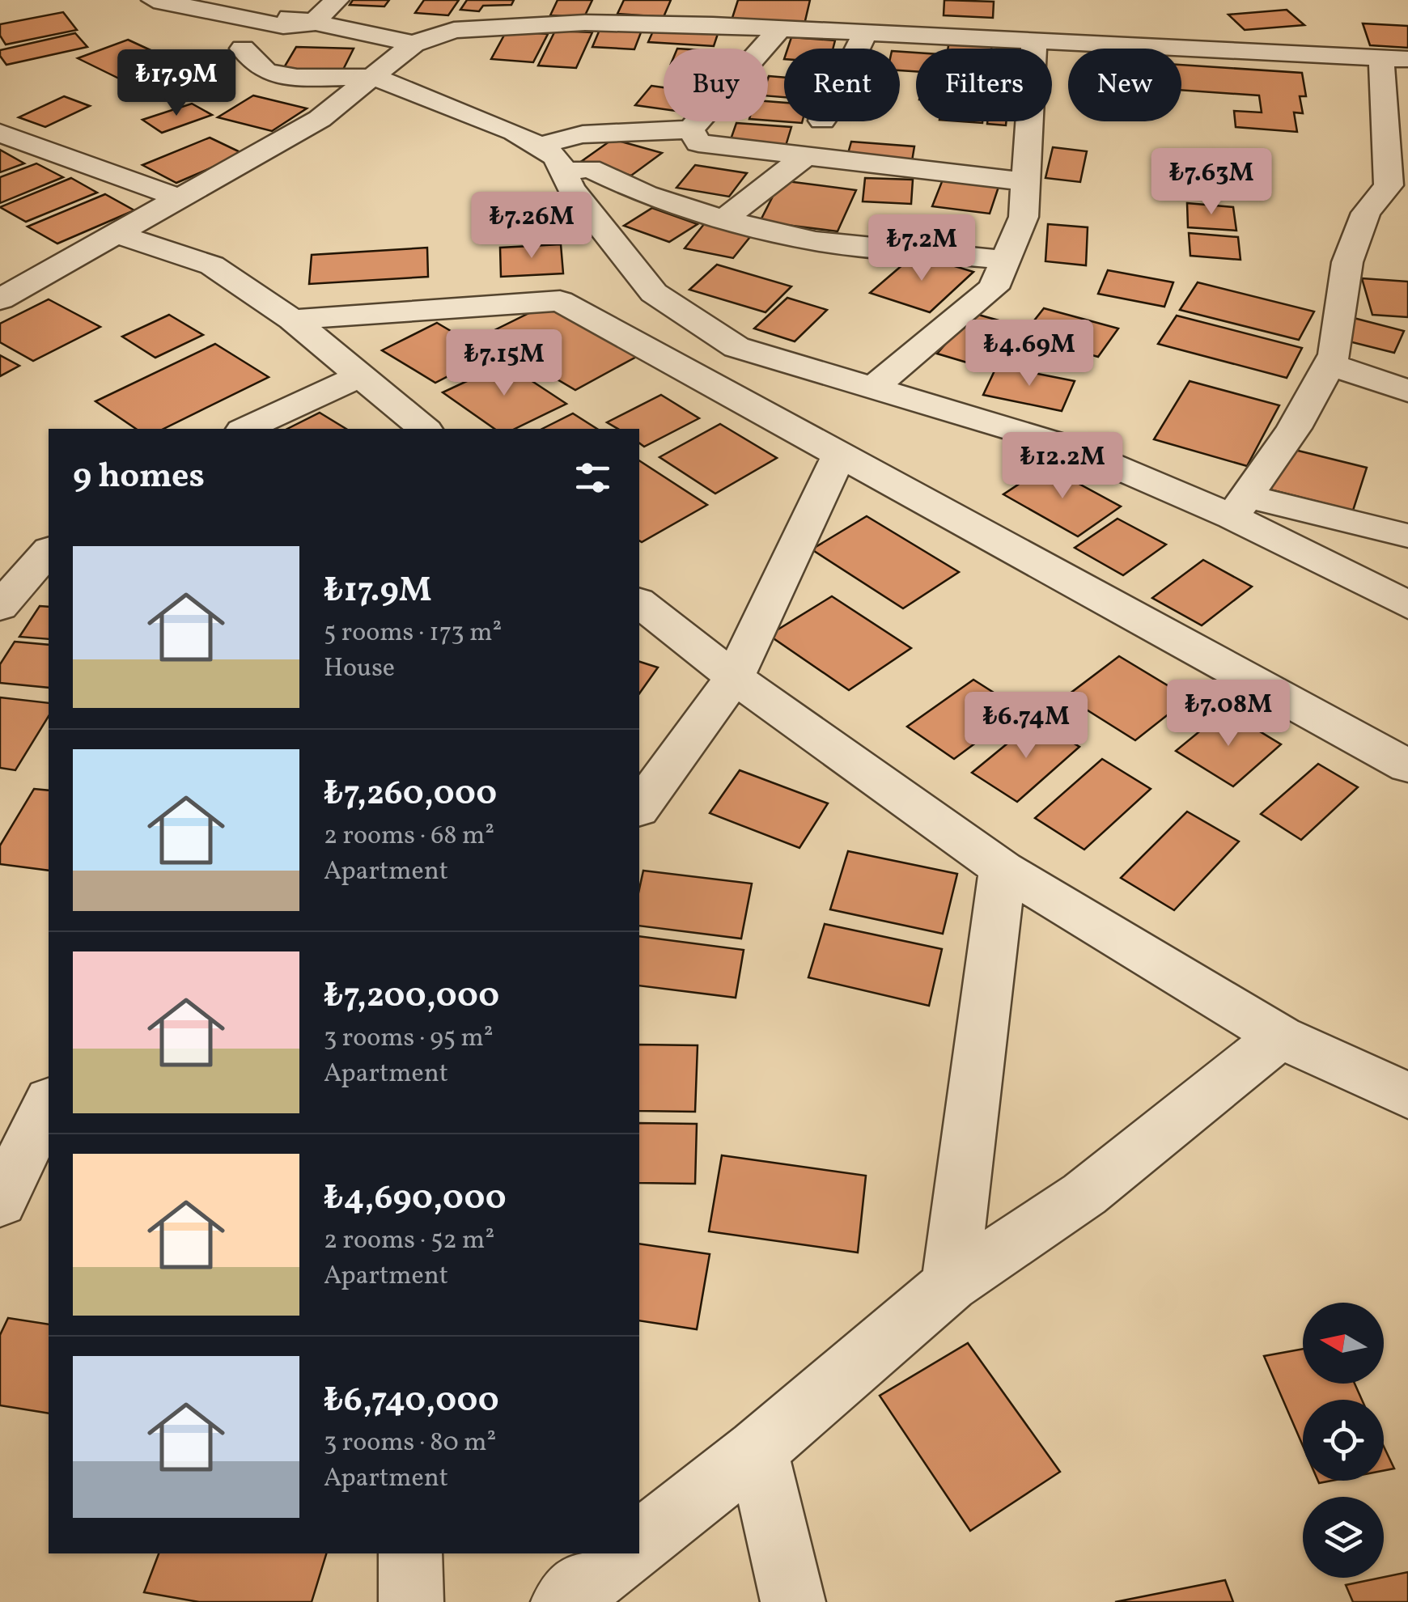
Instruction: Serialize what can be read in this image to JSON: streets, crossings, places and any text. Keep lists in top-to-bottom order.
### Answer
{
  "north": "left",
  "page": {
    "chip": [
      "Buy",
      "Rent",
      "Filters",
      "New"
    ],
    "price": [
      "₺17.9M",
      "₺7.63M",
      "₺7.26M",
      "₺7.2M",
      "₺4.69M",
      "₺7.15M",
      "₺12.2M",
      "₺7.08M",
      "₺6.74M"
    ],
    "heading": "9 homes",
    "list": [
      {
        "name": "₺17.9M",
        "note": "5 rooms · 173 m² · House"
      },
      {
        "name": "₺7,260,000",
        "note": "2 rooms · 68 m² · Apartment"
      },
      {
        "name": "₺7,200,000",
        "note": "3 rooms · 95 m² · Apartment"
      },
      {
        "name": "₺4,690,000",
        "note": "2 rooms · 52 m² · Apartment"
      },
      {
        "name": "₺6,740,000",
        "note": "3 rooms · 80 m² · Apartment"
      }
    ]
  }
}
